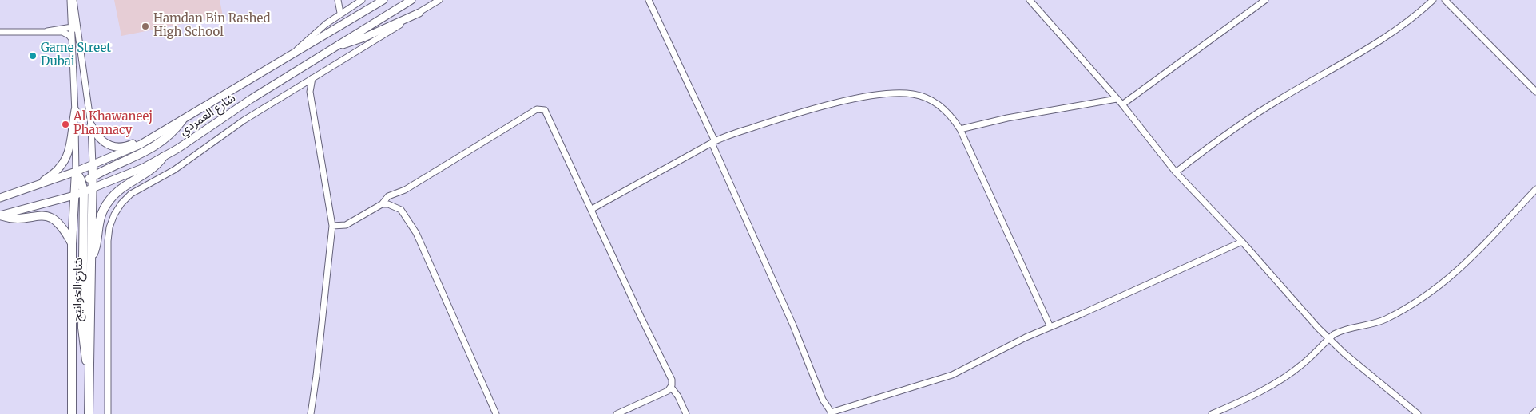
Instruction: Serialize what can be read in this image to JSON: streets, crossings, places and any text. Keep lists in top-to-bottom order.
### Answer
{
  "streets": {
    "highway": ["شارع الخوانيج"],
    "main road": ["شارع العمردي"]
  },
  "crossings": [
    ["شارع العمردي", "شارع الخوانيج"]
  ],
  "places": ["Hamdan Bin Rashed High School", "Game Street Dubai", "Al Khawaneej Pharmacy"]
}
